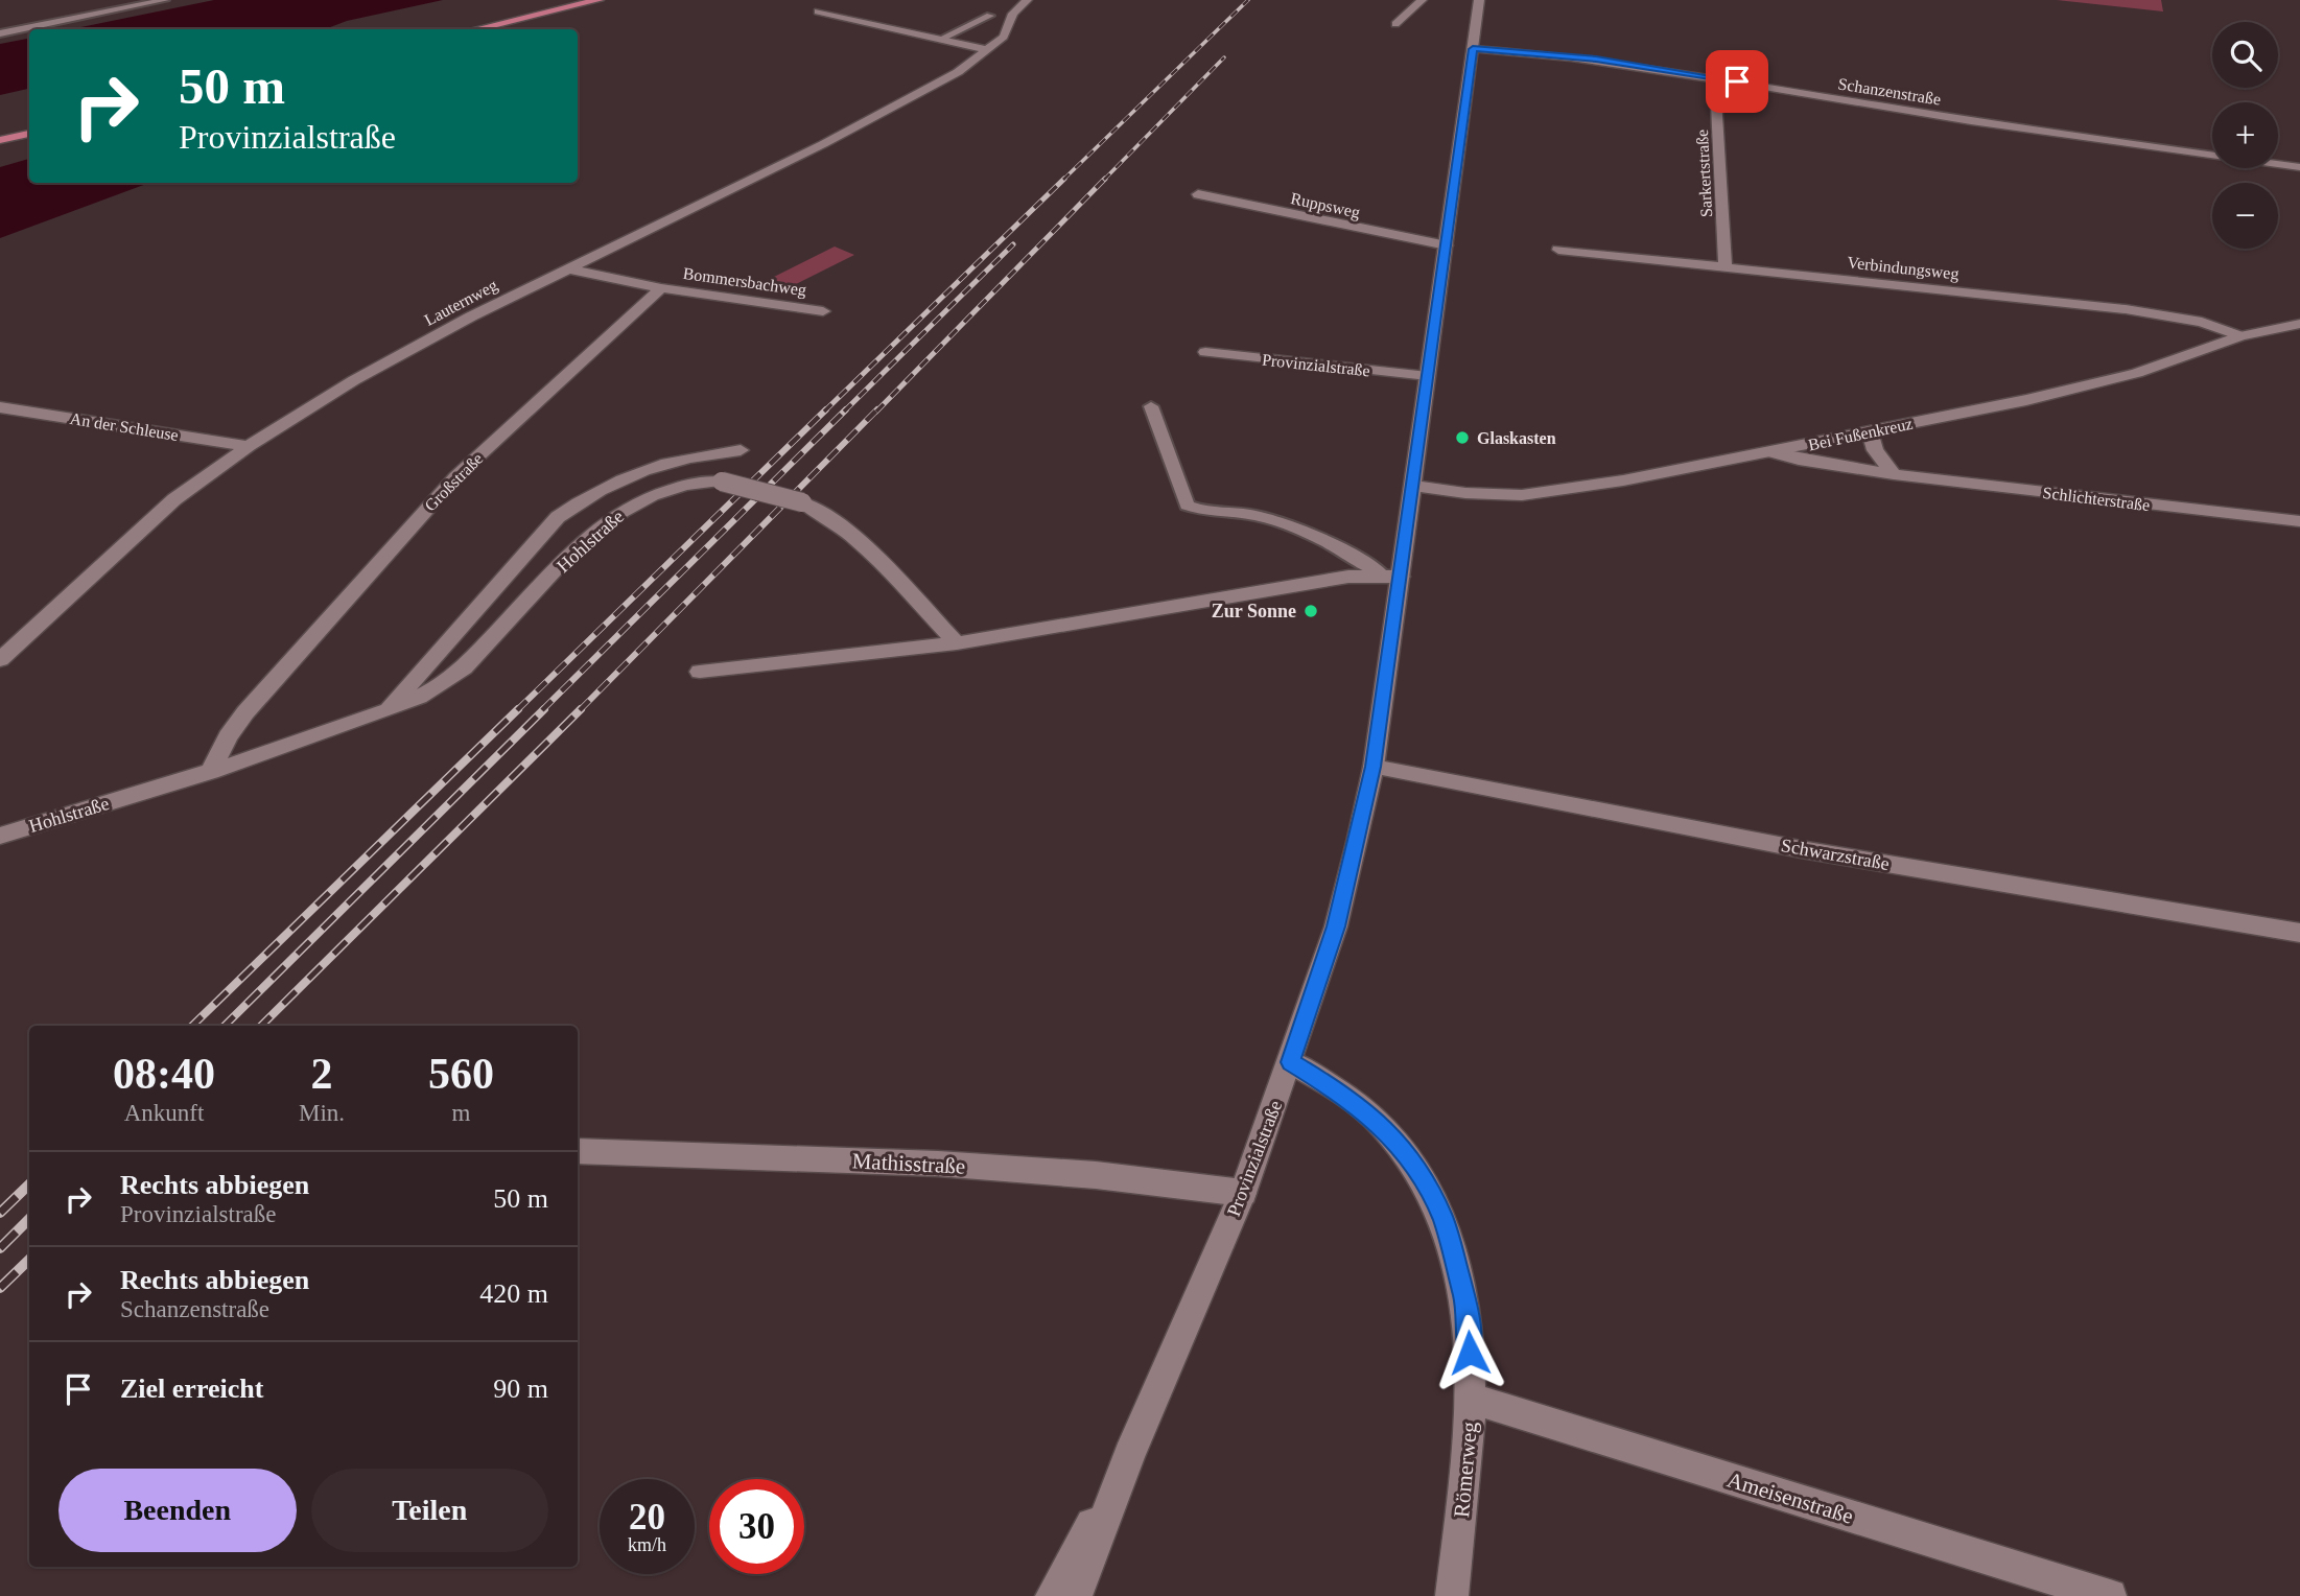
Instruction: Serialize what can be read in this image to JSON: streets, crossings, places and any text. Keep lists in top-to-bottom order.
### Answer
{
  "streets": {
    "street": [
      "Schanzenstraße",
      "Sarkertstraße",
      "Ruppsweg",
      "Verbindungsweg",
      "Bommersbachweg",
      "Lauternweg",
      "Provinzialstraße",
      "An der Schleuse",
      "Bei Fußenkreuz",
      "Großstraße",
      "Schlichterstraße",
      "Hohlstraße",
      "Schwarzstraße",
      "Mathisstraße",
      "Römerweg",
      "Ameisenstraße"
    ]
  },
  "crossings": [
    ["Schanzenstraße", "Sarkertstraße"],
    ["Schanzenstraße", "Provinzialstraße"],
    ["Sarkertstraße", "Verbindungsweg"],
    ["Ruppsweg", "Provinzialstraße"],
    ["Verbindungsweg", "Bei Fußenkreuz"],
    ["Bommersbachweg", "Großstraße"],
    ["Lauternweg", "An der Schleuse"],
    ["Provinzialstraße", "Bei Fußenkreuz"],
    ["Provinzialstraße", "Schwarzstraße"],
    ["Provinzialstraße", "Mathisstraße"],
    ["Provinzialstraße", "Römerweg"],
    ["Bei Fußenkreuz", "Schlichterstraße"],
    ["Großstraße", "Hohlstraße"],
    ["Römerweg", "Ameisenstraße"]
  ],
  "places": ["Glaskasten", "Zur Sonne"],
  "page": {
    "map_buttons": ["+", "−"],
    "turn": ["50 m", "Provinzialstraße"],
    "eta": [
      "08:40",
      "Ankunft",
      "2",
      "Min.",
      "560",
      "m"
    ],
    "list": [
      {
        "name": "Rechts abbiegen",
        "note": "Provinzialstraße",
        "value": "50 m"
      },
      {
        "name": "Rechts abbiegen",
        "note": "Schanzenstraße",
        "value": "420 m"
      },
      {
        "name": "Ziel erreicht",
        "value": "90 m"
      }
    ],
    "buttons": ["Beenden", "Teilen"],
    "speed": "20 km/h",
    "limit": "30"
  }
}
